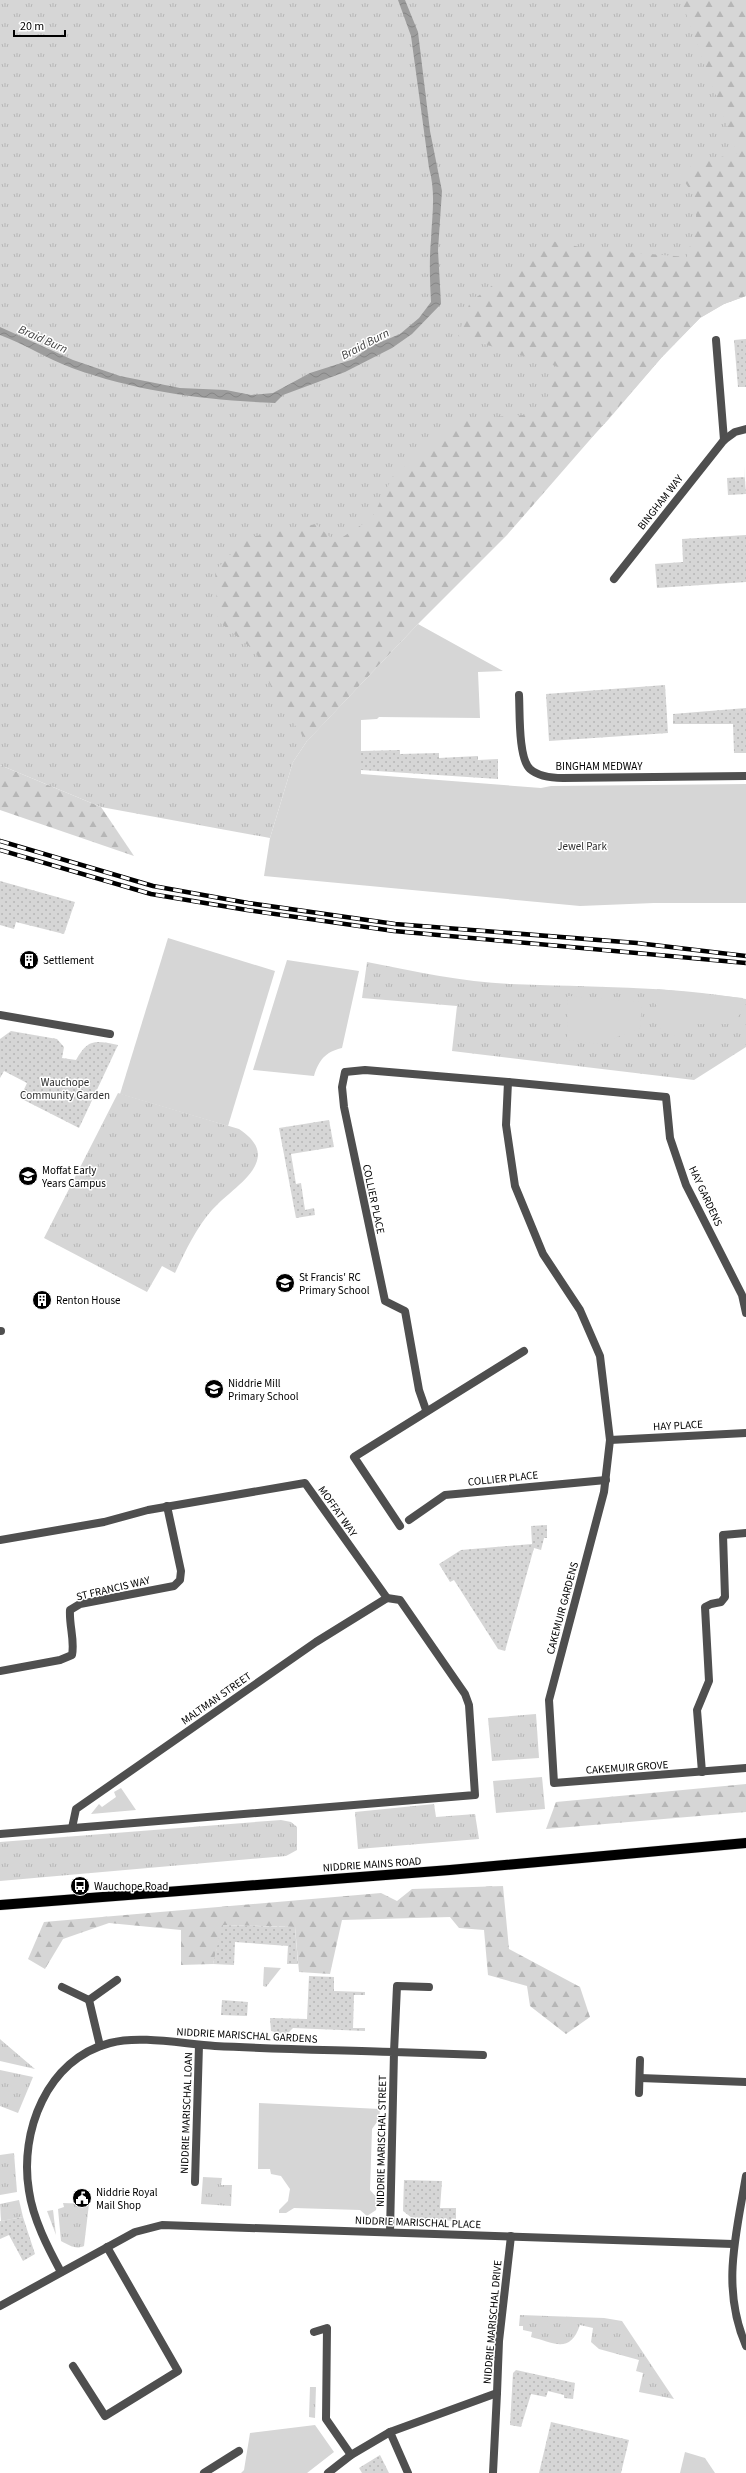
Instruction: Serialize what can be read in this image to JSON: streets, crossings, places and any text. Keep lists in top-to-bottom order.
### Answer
{
  "streets": {
    "main road": ["NIDDRIE MAINS ROAD"],
    "street": [
      "BINGHAM WAY",
      "BINGHAM MEDWAY",
      "HAY GARDENS",
      "COLLIER PLACE",
      "HAY PLACE",
      "MOFFAT WAY",
      "ST FRANCIS WAY",
      "CAKEMUIR GARDENS",
      "MALTMAN STREET",
      "CAKEMUIR GROVE",
      "NIDDRIE MARISCHAL GARDENS",
      "NIDDRIE MARISCHAL LOAN",
      "NIDDRIE MARISCHAL STREET",
      "NIDDRIE MARISCHAL PLACE",
      "NIDDRIE MARISCHAL DRIVE"
    ]
  },
  "crossings": [
    ["HAY GARDENS", "COLLIER PLACE"],
    ["COLLIER PLACE", "CAKEMUIR GARDENS"],
    ["HAY PLACE", "CAKEMUIR GARDENS"],
    ["MOFFAT WAY", "ST FRANCIS WAY"],
    ["MOFFAT WAY", "MALTMAN STREET"],
    ["CAKEMUIR GARDENS", "CAKEMUIR GROVE"],
    ["NIDDRIE MARISCHAL GARDENS", "NIDDRIE MARISCHAL LOAN"],
    ["NIDDRIE MARISCHAL GARDENS", "NIDDRIE MARISCHAL STREET"],
    ["NIDDRIE MARISCHAL GARDENS", "NIDDRIE MARISCHAL PLACE"],
    ["NIDDRIE MARISCHAL STREET", "NIDDRIE MARISCHAL PLACE"],
    ["NIDDRIE MARISCHAL PLACE", "NIDDRIE MARISCHAL DRIVE"]
  ],
  "water": ["Braid Burn"],
  "parks": ["Jewel Park", "Wauchope Community Garden"],
  "places": {
    "building": ["Settlement", "Renton House"],
    "school or university": ["Moffat Early Years Campus", "St Francis' RC Primary School", "Niddrie Mill Primary School"],
    "bus stop": ["Wauchope Road"],
    "public building": ["Niddrie Royal Mail Shop"]
  },
  "scale_bar": "20 m"
}
